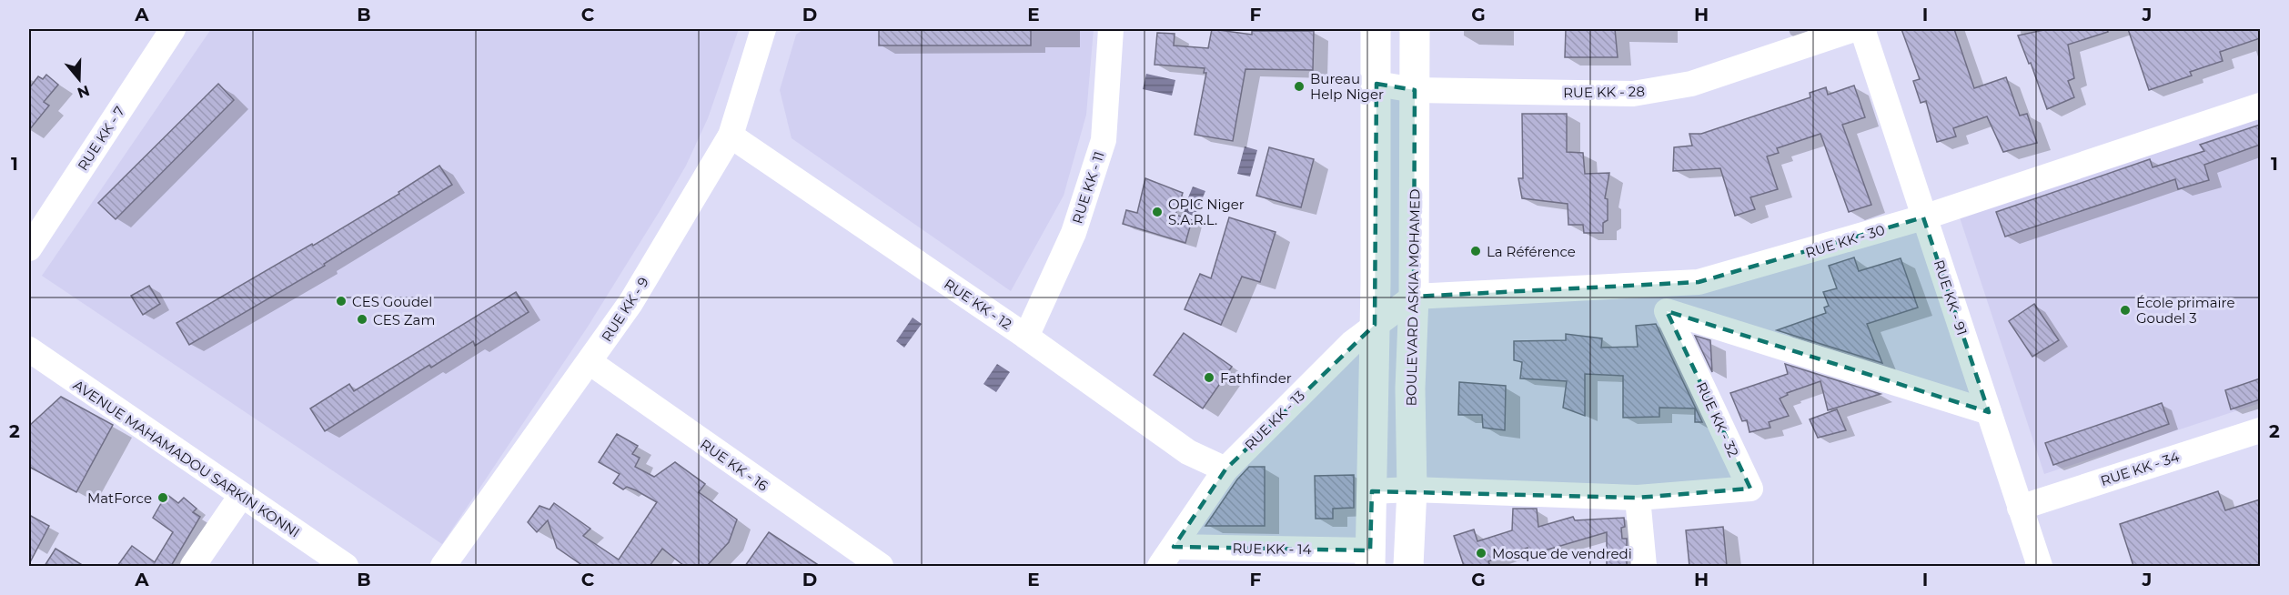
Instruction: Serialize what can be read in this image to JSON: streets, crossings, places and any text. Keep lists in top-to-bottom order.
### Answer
{
  "streets": {
    "main road": ["BOULEVARD ASKIA MOHAMED"],
    "street": [
      "RUE KK - 28",
      "RUE KK - 7",
      "RUE KK - 11",
      "RUE KK - 30",
      "RUE KK - 91",
      "RUE KK - 12",
      "RUE KK - 9",
      "RUE KK - 32",
      "RUE KK - 13",
      "AVENUE MAHAMADOU SARKIN KONNI",
      "RUE KK - 16",
      "RUE KK - 34",
      "RUE KK - 14"
    ]
  },
  "crossings": [
    ["RUE KK - 28", "BOULEVARD ASKIA MOHAMED"],
    ["RUE KK - 11", "RUE KK - 12"],
    ["RUE KK - 30", "BOULEVARD ASKIA MOHAMED"],
    ["RUE KK - 30", "RUE KK - 91"],
    ["RUE KK - 30", "RUE KK - 13"],
    ["BOULEVARD ASKIA MOHAMED", "RUE KK - 32"],
    ["BOULEVARD ASKIA MOHAMED", "RUE KK - 13"],
    ["RUE KK - 91", "RUE KK - 32"],
    ["RUE KK - 91", "RUE KK - 34"],
    ["RUE KK - 12", "RUE KK - 9"],
    ["RUE KK - 12", "RUE KK - 13"],
    ["RUE KK - 9", "RUE KK - 16"],
    ["RUE KK - 13", "RUE KK - 14"]
  ],
  "places": [
    "Bureau Help Niger",
    "OPIC Niger S.A.R.L.",
    "La Référence",
    "CES Goudel",
    "École primaire Goudel 3",
    "CES Zam",
    "Fathfinder",
    "MatForce",
    "Mosque de vendredi"
  ],
  "north": "bottom",
  "grid": {
    "columns": [
      "A",
      "B",
      "C",
      "D",
      "E",
      "F",
      "G",
      "H",
      "I",
      "J"
    ],
    "rows": ["1", "2"]
  }
}
